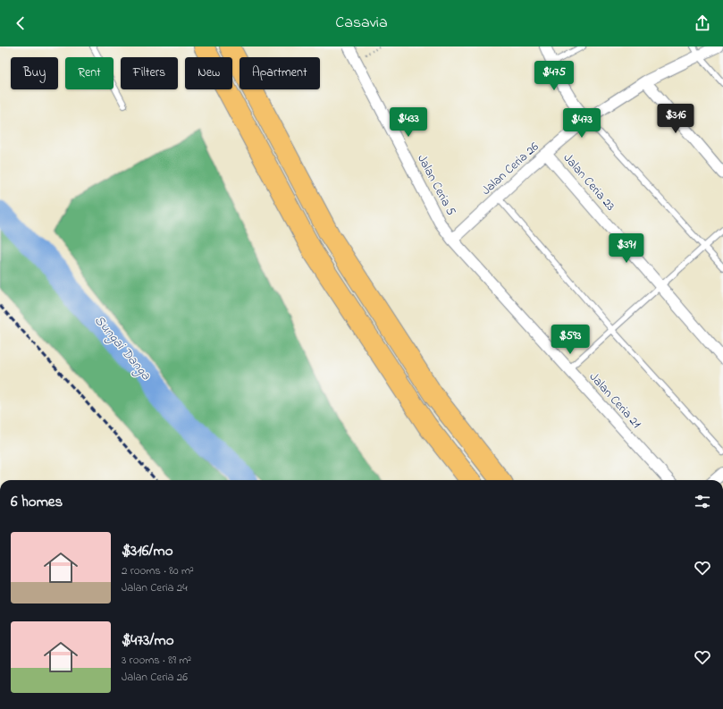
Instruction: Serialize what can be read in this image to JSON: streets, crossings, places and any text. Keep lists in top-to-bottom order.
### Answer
{
  "streets": {
    "street": [
      "Jalan Ceria 26",
      "Jalan Ceria 23",
      "Jalan Ceria 5",
      "Jalan Ceria 21"
    ]
  },
  "crossings": [
    ["Jalan Ceria 26", "Jalan Ceria 23"],
    ["Jalan Ceria 26", "Jalan Ceria 5"],
    ["Jalan Ceria 26", "Jalan Ceria 21"],
    ["Jalan Ceria 5", "Jalan Ceria 21"]
  ],
  "water": ["Sungai Danga"],
  "page": {
    "header": "Casavia",
    "chip": [
      "Buy",
      "Rent",
      "Filters",
      "New",
      "Apartment"
    ],
    "price": [
      "$475",
      "$316",
      "$433",
      "$473",
      "$391",
      "$593"
    ],
    "heading": "6 homes",
    "list": [
      {
        "name": "$316/mo",
        "note": "2 rooms · 80 m² · Jalan Ceria 24"
      },
      {
        "name": "$473/mo",
        "note": "3 rooms · 89 m² · Jalan Ceria 26"
      }
    ]
  }
}
